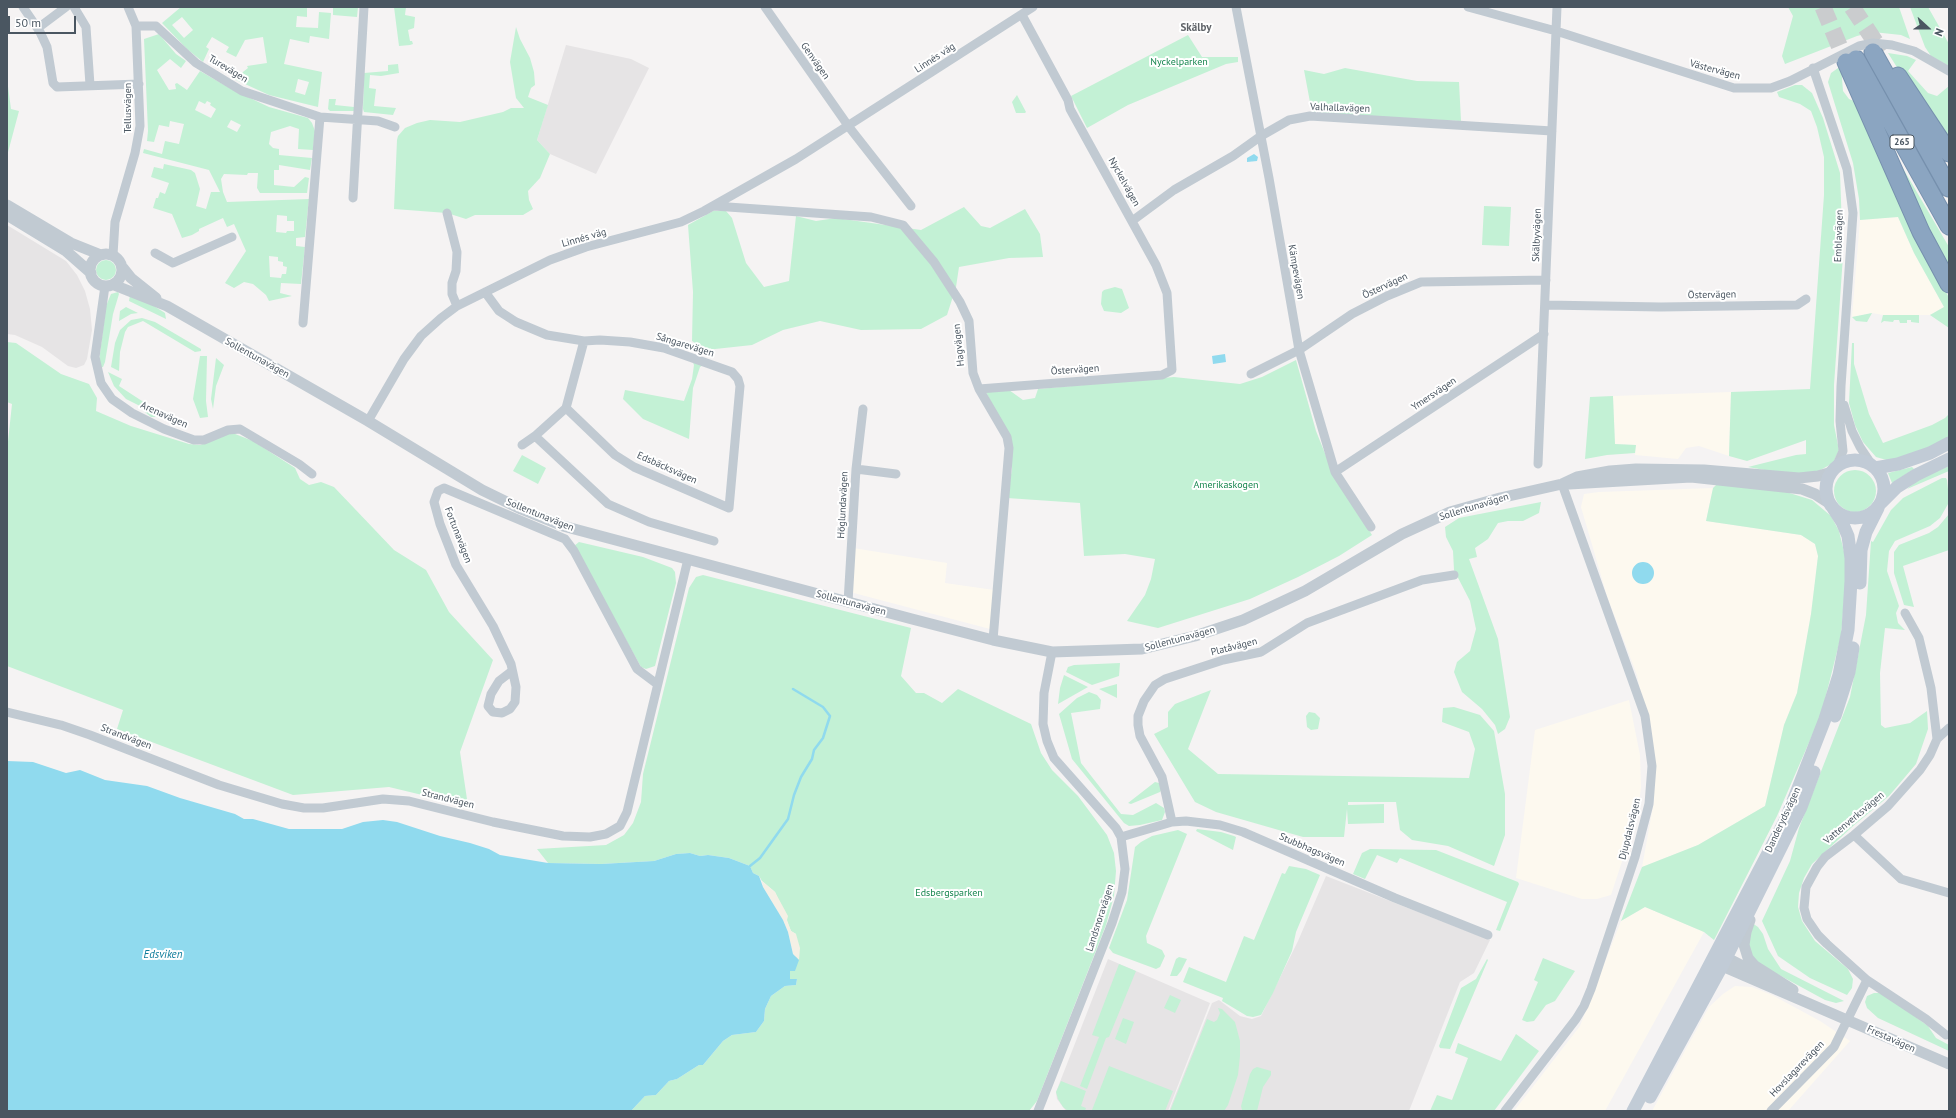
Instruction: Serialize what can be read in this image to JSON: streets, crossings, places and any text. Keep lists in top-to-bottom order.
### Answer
{
  "streets": {
    "highway": ["265"],
    "main road": ["Danderydsvägen"],
    "street": [
      "Linnés väg",
      "Genvägen",
      "Turevägen",
      "Västervägen",
      "Tellusvägen",
      "Valhallavägen",
      "Nyckelvägen",
      "Skälbyvägen",
      "Emblavägen",
      "Kämpevägen",
      "Östervägen",
      "Sångarevägen",
      "Hagvägen",
      "Sollentunavägen",
      "Ymersvägen",
      "Arenavägen",
      "Edsbäcksvägen",
      "Höglundavägen",
      "Fortunavägen",
      "Platåvägen",
      "Strandvägen",
      "Vattenverksvägen",
      "Djupdalsvägen",
      "Stubbhagsvägen",
      "Landsnoravägen",
      "Frestavägen",
      "Hovslagarevägen"
    ]
  },
  "crossings": [
    ["Linnés väg", "Genvägen"],
    ["Linnés väg", "Nyckelvägen"],
    ["Linnés väg", "Sångarevägen"],
    ["Linnés väg", "Hagvägen"],
    ["Linnés väg", "Sollentunavägen"],
    ["Turevägen", "Tellusvägen"],
    ["Västervägen", "Skälbyvägen"],
    ["Västervägen", "Emblavägen"],
    ["Tellusvägen", "Sollentunavägen"],
    ["Tellusvägen", "Arenavägen"],
    ["Valhallavägen", "Nyckelvägen"],
    ["Valhallavägen", "Skälbyvägen"],
    ["Valhallavägen", "Kämpevägen"],
    ["Nyckelvägen", "Östervägen"],
    ["Skälbyvägen", "Östervägen"],
    ["Skälbyvägen", "Ymersvägen"],
    ["Emblavägen", "Sollentunavägen"],
    ["Emblavägen", "Danderydsvägen"],
    ["Kämpevägen", "Östervägen"],
    ["Kämpevägen", "Ymersvägen"],
    ["Östervägen", "Hagvägen"],
    ["Sångarevägen", "Edsbäcksvägen"],
    ["Hagvägen", "Sollentunavägen"],
    ["Sollentunavägen", "Arenavägen"],
    ["Sollentunavägen", "Höglundavägen"],
    ["Sollentunavägen", "Strandvägen"],
    ["Sollentunavägen", "Danderydsvägen"],
    ["Sollentunavägen", "Djupdalsvägen"],
    ["Sollentunavägen", "Landsnoravägen"],
    ["Fortunavägen", "Strandvägen"],
    ["Platåvägen", "Stubbhagsvägen"],
    ["Danderydsvägen", "Frestavägen"],
    ["Stubbhagsvägen", "Landsnoravägen"],
    ["Frestavägen", "Hovslagarevägen"]
  ],
  "districts": ["Skälby"],
  "water": ["Edsviken"],
  "parks": ["Nyckelparken", "Amerikaskogen", "Edsbergsparken"],
  "scale_bar": "50 m",
  "north": "right"
}
